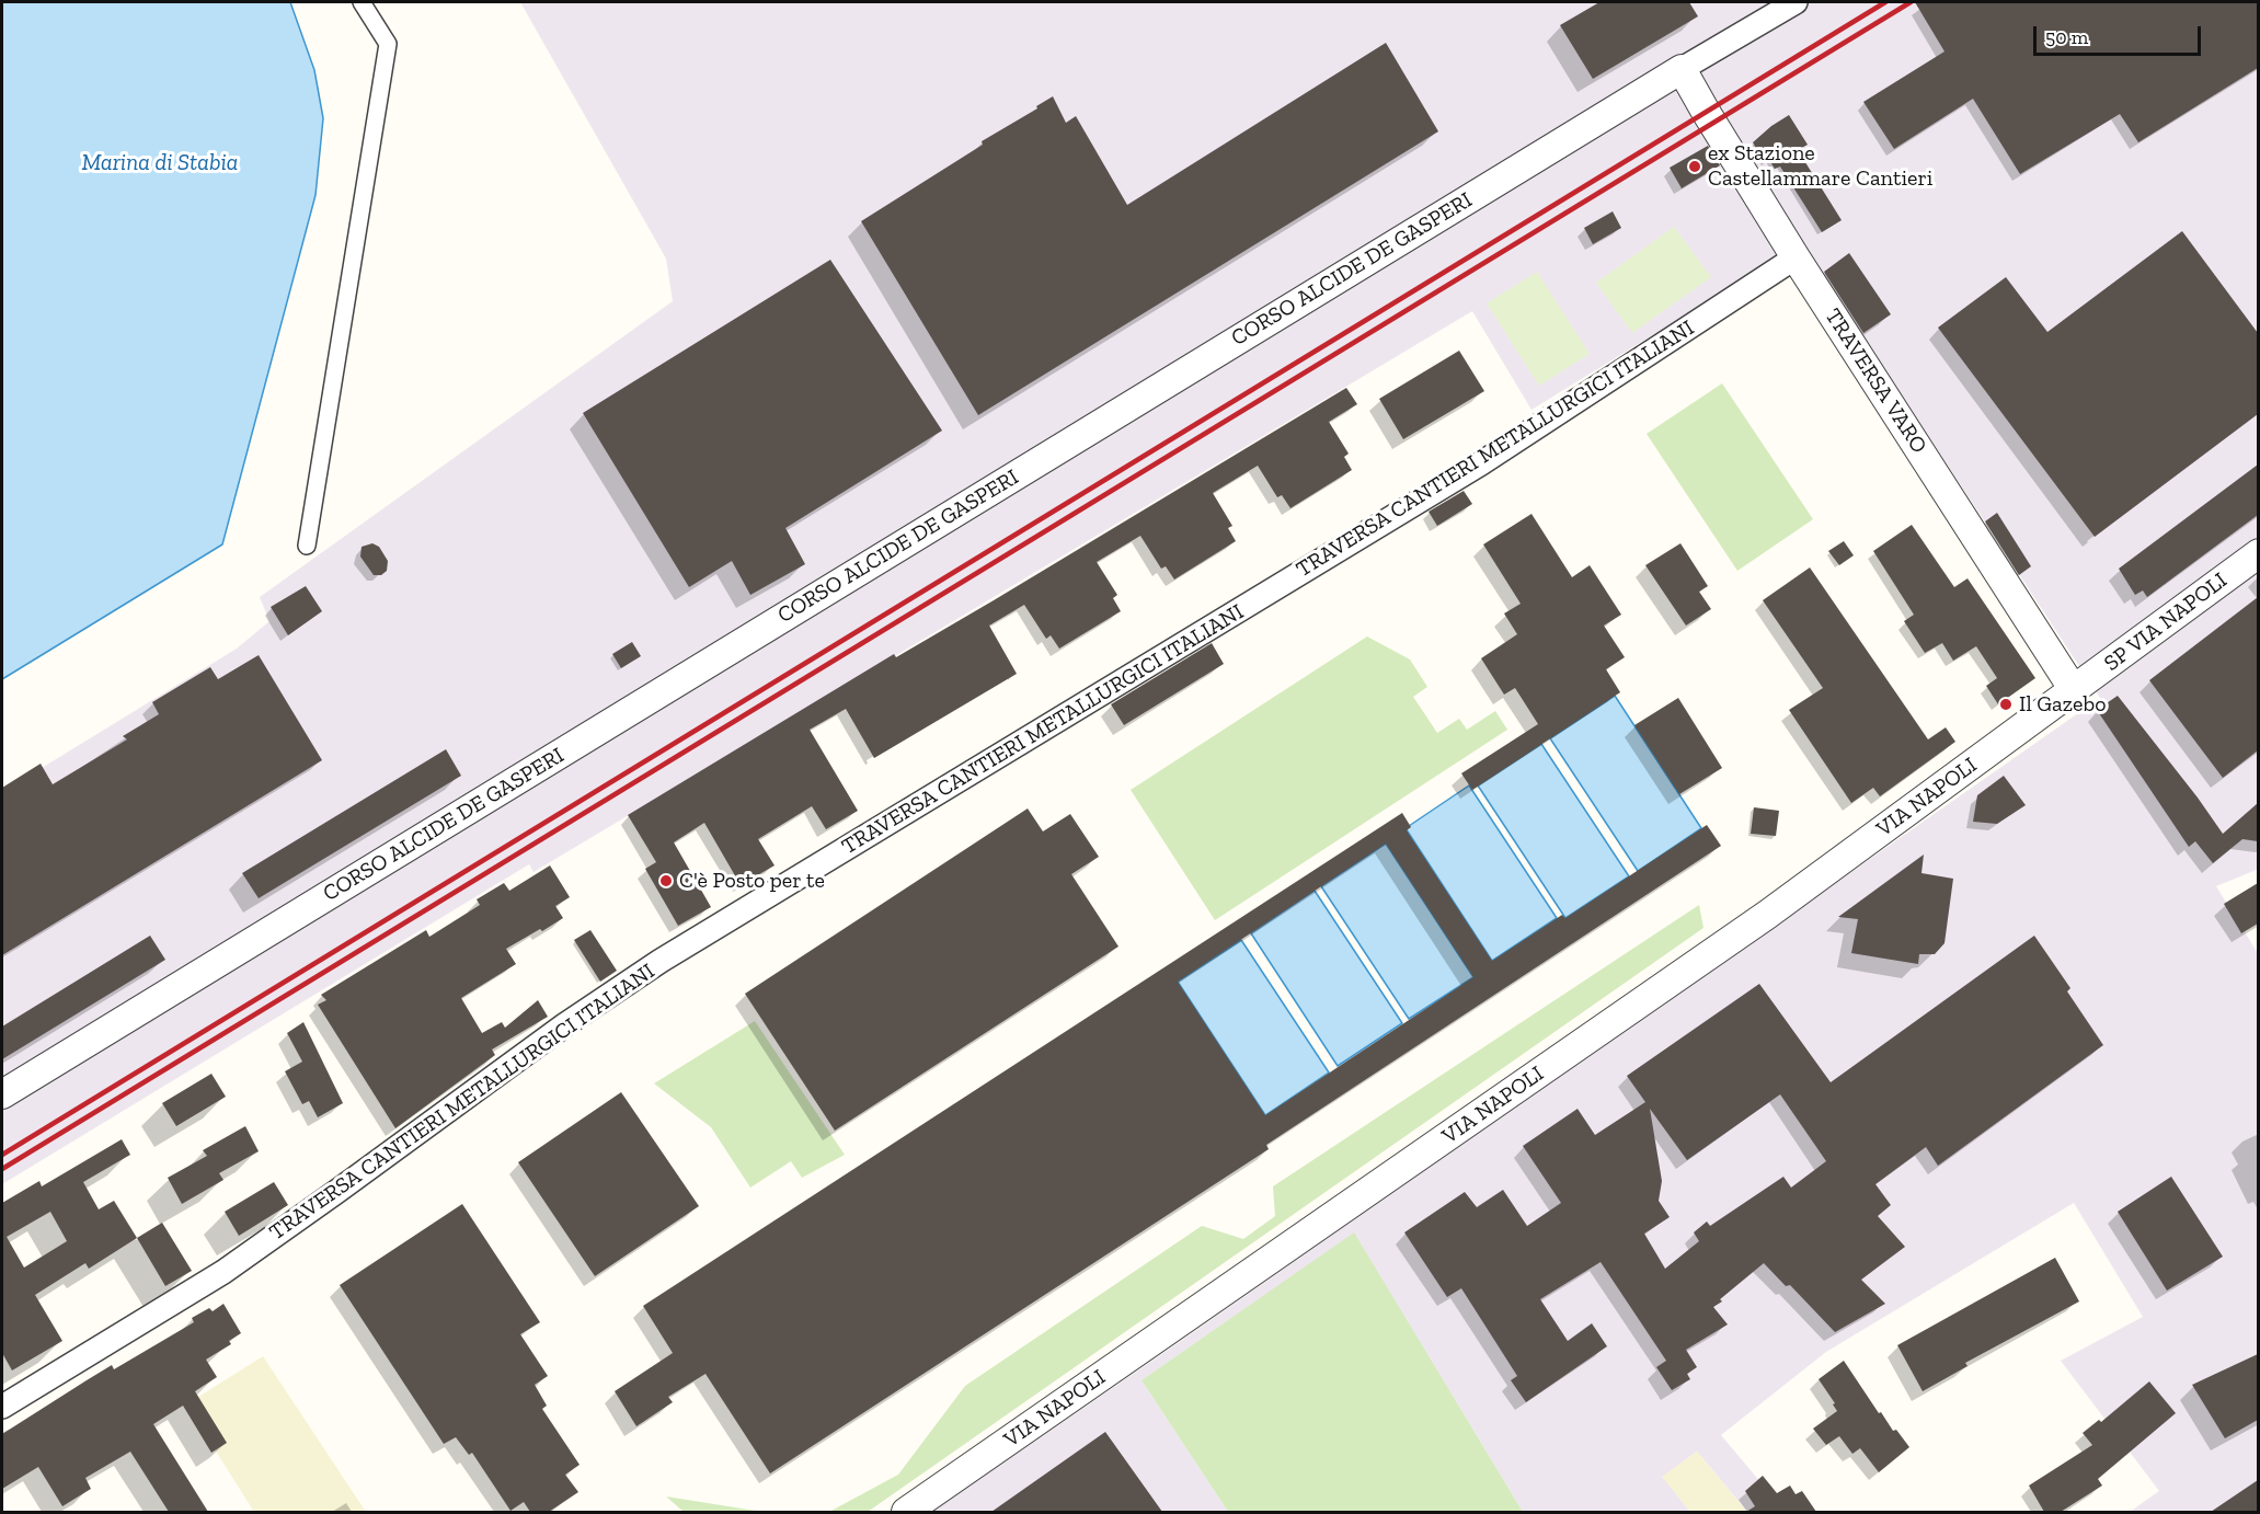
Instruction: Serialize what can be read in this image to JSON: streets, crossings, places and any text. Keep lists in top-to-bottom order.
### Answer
{
  "streets": {
    "street": [
      "CORSO ALCIDE DE GASPERI",
      "TRAVERSA VARO",
      "TRAVERSA CANTIERI METALLURGICI ITALIANI",
      "SP VIA NAPOLI",
      "VIA NAPOLI"
    ]
  },
  "crossings": [
    ["CORSO ALCIDE DE GASPERI", "TRAVERSA VARO"],
    ["TRAVERSA VARO", "TRAVERSA CANTIERI METALLURGICI ITALIANI"],
    ["TRAVERSA VARO", "SP VIA NAPOLI"],
    ["TRAVERSA VARO", "VIA NAPOLI"],
    ["SP VIA NAPOLI", "VIA NAPOLI"]
  ],
  "water": ["Marina di Stabia"],
  "places": ["ex Stazione Castellammare Cantieri", "Il Gazebo", "C'è Posto per te"],
  "scale_bar": "50 m"
}
